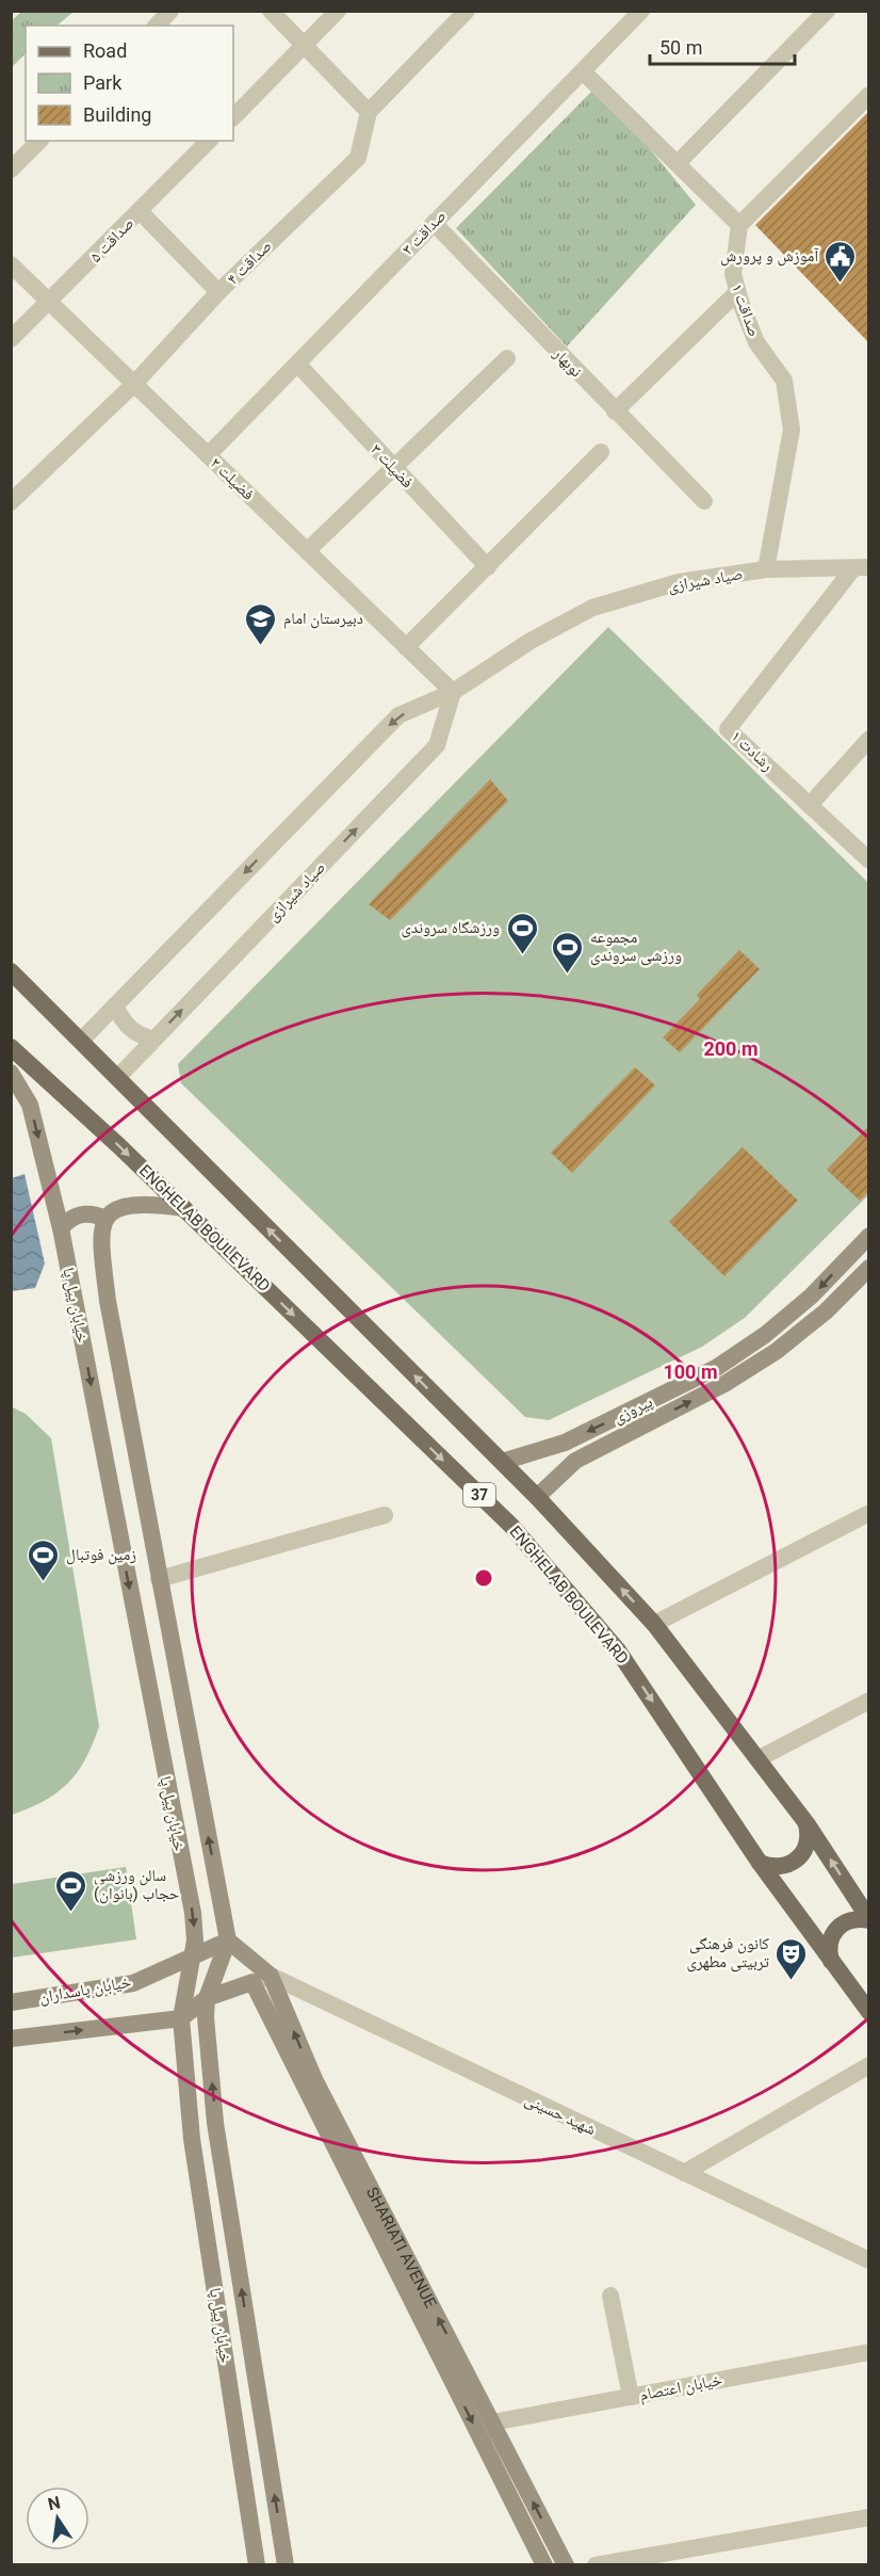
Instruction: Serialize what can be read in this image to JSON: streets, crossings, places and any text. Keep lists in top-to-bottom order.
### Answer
{
  "streets": {
    "main road": [
      "ENGHELAB BOULEVARD",
      "خیابان پیل پا",
      "پیروزی",
      "37",
      "خیابان پاسداران",
      "SHARIATI AVENUE"
    ],
    "street": [
      "صداقت ۳",
      "صداقت ۵",
      "صداقت ۴",
      "صداقت ۱",
      "نوبهار",
      "فضیلت ۳",
      "فضیلت ۲",
      "صیاد شیرازی",
      "رشادت ۱",
      "شهید حسینی",
      "خیابان اعتصام"
    ]
  },
  "crossings": [
    ["صداقت ۳", "نوبهار"],
    ["صداقت ۳", "فضیلت ۳"],
    ["صداقت ۳", "فضیلت ۲"],
    ["صداقت ۵", "فضیلت ۲"],
    ["صداقت ۴", "فضیلت ۲"],
    ["صداقت ۱", "صیاد شیرازی"],
    ["فضیلت ۲", "صیاد شیرازی"],
    ["صیاد شیرازی", "رشادت ۱"],
    ["صیاد شیرازی", "37"],
    ["خیابان پیل پا", "خیابان پاسداران"],
    ["خیابان پیل پا", "SHARIATI AVENUE"],
    ["پیروزی", "37"],
    ["خیابان پاسداران", "SHARIATI AVENUE"],
    ["شهید حسینی", "SHARIATI AVENUE"],
    ["SHARIATI AVENUE", "خیابان اعتصام"]
  ],
  "places": {
    "public building": ["آموزش و پرورش"],
    "school or university": ["دبیرستان امام"],
    "sports": [
      "ورزشگاه سروندی",
      "مجموعه ورزشی سروندی",
      "زمین فوتبال",
      "سالن ورزشی حجاب (بانوان)"
    ],
    "theatre": ["کانون فرهنگی تربیتی مطهری"]
  },
  "legend": ["Road", "Park", "Building"],
  "scale_bar": "50 m",
  "north": "top",
  "rings": ["200 m", "100 m"]
}
